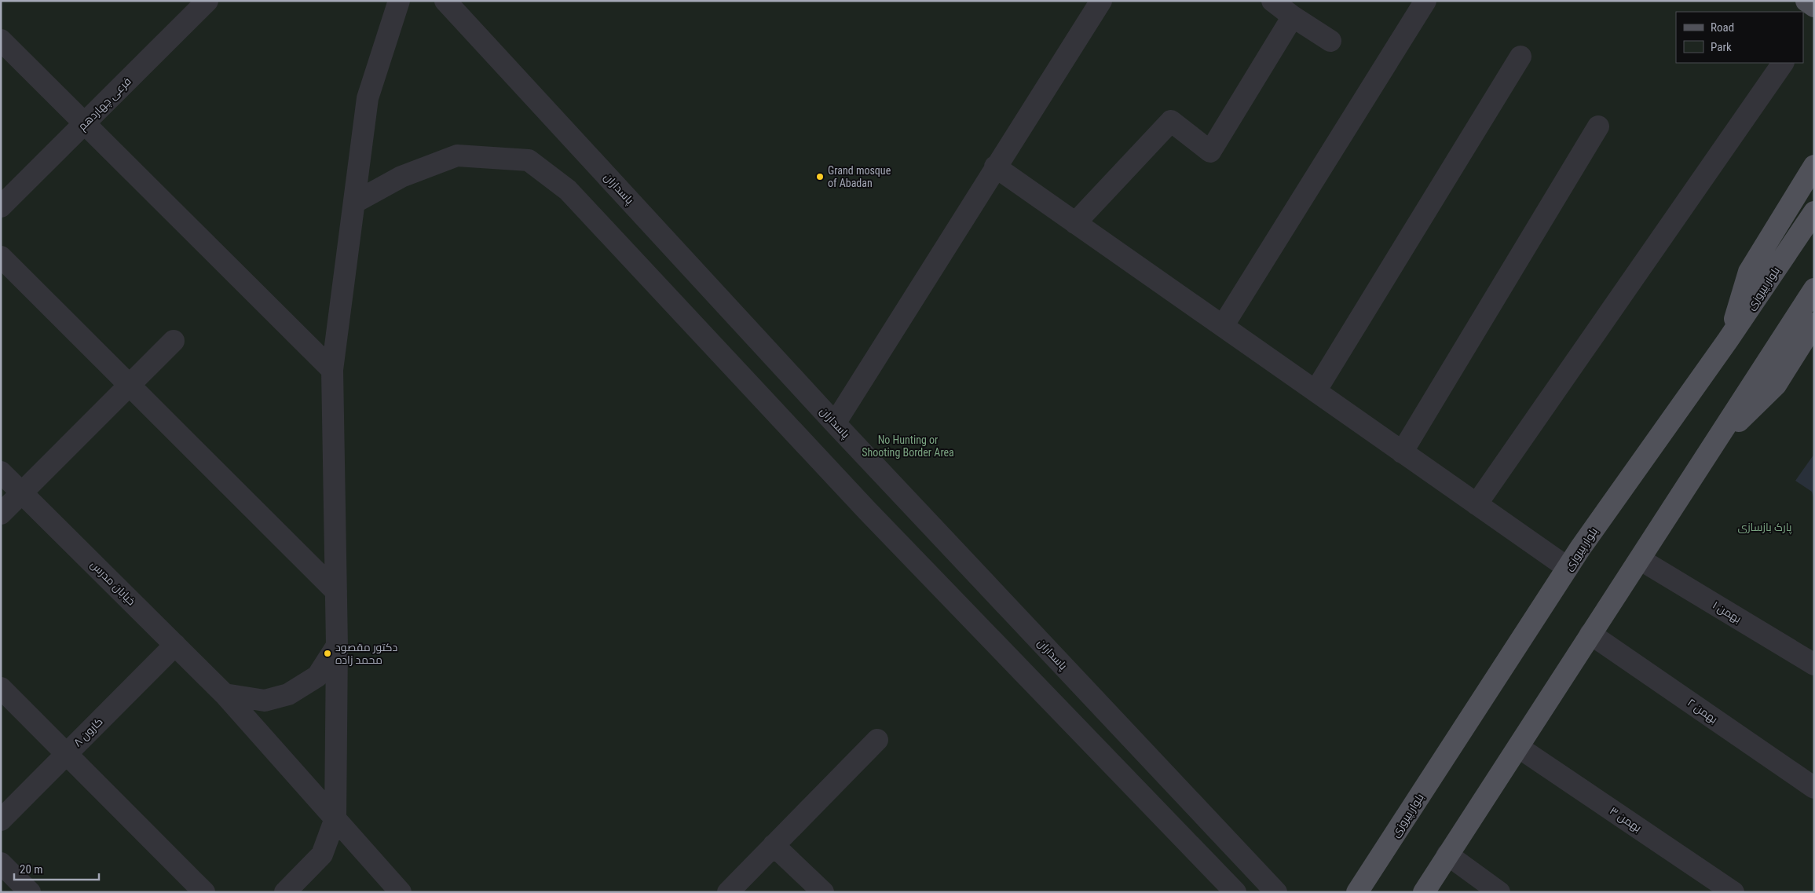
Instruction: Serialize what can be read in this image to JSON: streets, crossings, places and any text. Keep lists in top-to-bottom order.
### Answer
{
  "streets": {
    "main road": ["بلوار پیروزی"],
    "street": [
      "فرعی چهاردهم",
      "پاسداران",
      "خیابان مدرس",
      "بهمن ۱",
      "بهمن ۲",
      "کارون ۸",
      "بهمن ۳"
    ]
  },
  "crossings": [
    ["خیابان مدرس", "کارون ۸"]
  ],
  "parks": ["No Hunting or Shooting Border Area", "پارک بازسازی"],
  "places": ["Grand mosque of Abadan", "دكتور مقصود محمد زاده"],
  "legend": ["Road", "Park"],
  "scale_bar": "20 m"
}
